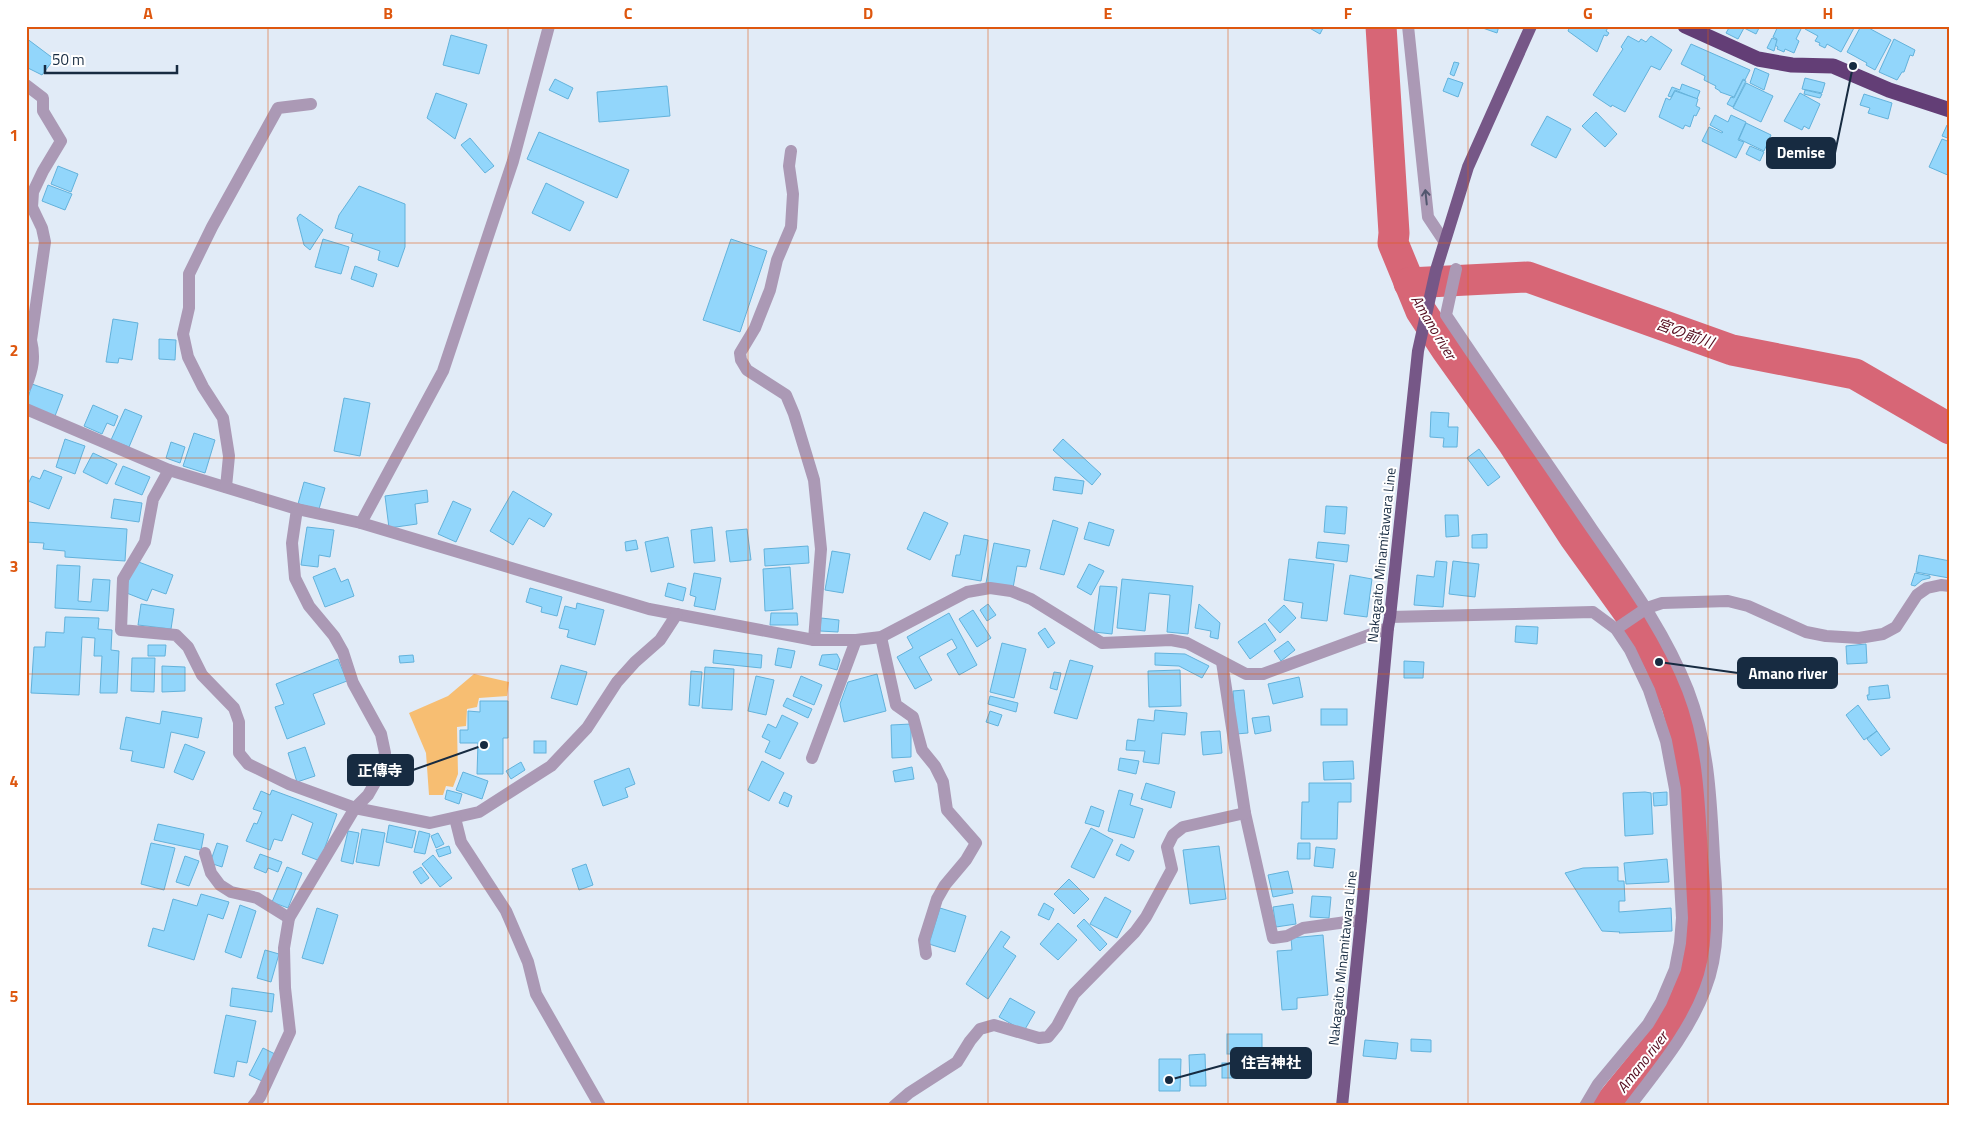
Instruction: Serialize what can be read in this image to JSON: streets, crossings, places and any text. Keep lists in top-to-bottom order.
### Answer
{
  "streets": {
    "main road": ["Nakagaito Minamitawara Line"]
  },
  "water": ["Amano river", "宮の前川"],
  "places": [
    "Demise",
    "Amano river",
    "正傳寺",
    "住吉神社"
  ],
  "scale_bar": "50 m",
  "grid": {
    "columns": [
      "A",
      "B",
      "C",
      "D",
      "E",
      "F",
      "G",
      "H"
    ],
    "rows": [
      "1",
      "2",
      "3",
      "4",
      "5"
    ]
  }
}
